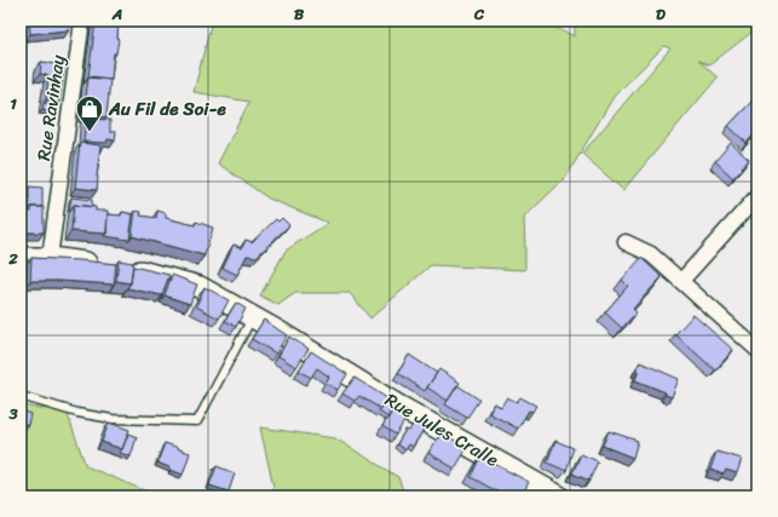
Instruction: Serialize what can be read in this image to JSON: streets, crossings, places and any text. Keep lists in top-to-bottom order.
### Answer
{
  "streets": {
    "street": ["Rue Ravinhay", "Rue Jules Cralle"]
  },
  "crossings": [
    ["Rue Ravinhay", "Rue Jules Cralle"]
  ],
  "places": {
    "shop": ["Au Fil de Soi-e"]
  },
  "grid": {
    "columns": [
      "A",
      "B",
      "C",
      "D"
    ],
    "rows": ["1", "2", "3"]
  }
}
